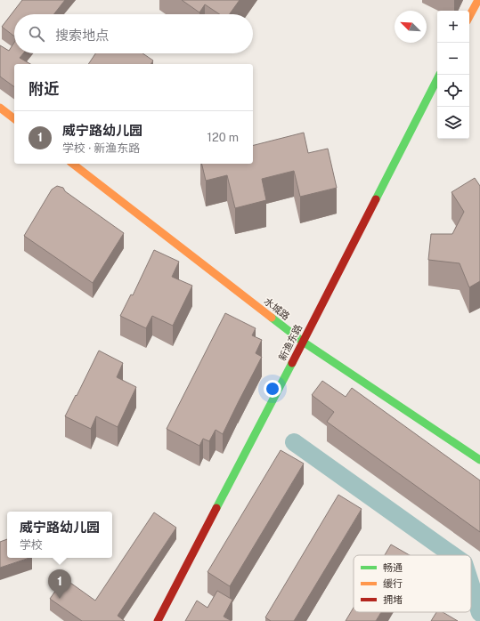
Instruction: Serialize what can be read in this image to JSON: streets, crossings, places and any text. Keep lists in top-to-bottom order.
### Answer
{
  "streets": {
    "street": ["水城路", "新渔东路"]
  },
  "crossings": [
    ["水城路", "新渔东路"]
  ],
  "legend": ["畅通", "缓行", "拥堵"],
  "north": "top left",
  "page": {
    "map_buttons": ["+", "−"],
    "search": "搜索地点",
    "heading": "附近",
    "list": [
      {
        "mark": "1",
        "name": "威宁路幼儿园",
        "note": "学校 · 新渔东路",
        "value": "120 m"
      }
    ],
    "popup": ["威宁路幼儿园", "学校"],
    "pins": "1"
  }
}
